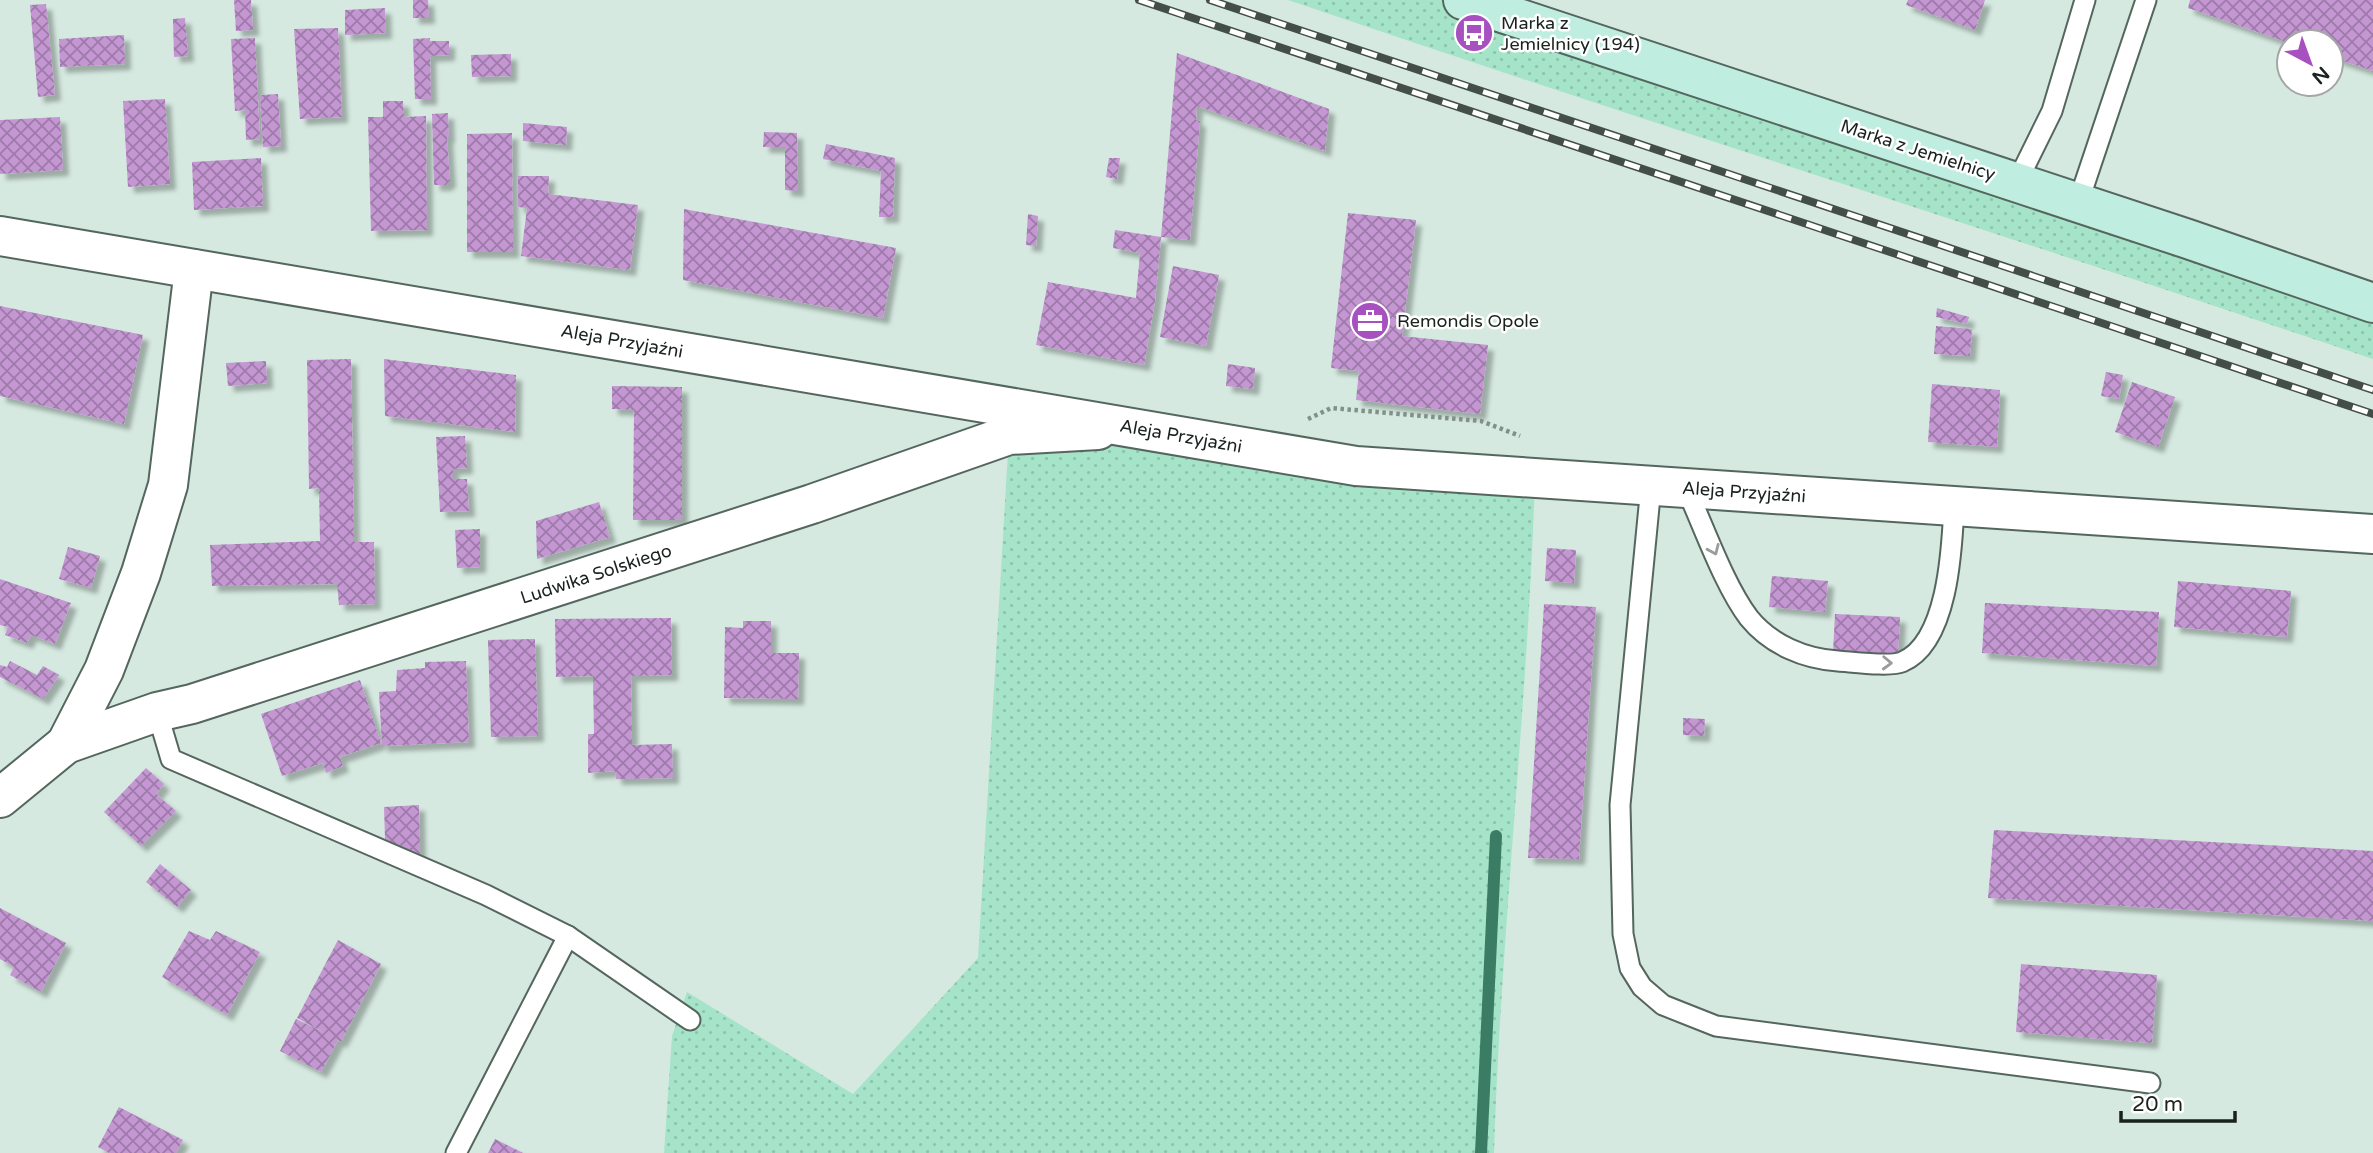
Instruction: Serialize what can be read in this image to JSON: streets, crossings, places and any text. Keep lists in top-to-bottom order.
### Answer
{
  "streets": {
    "main road": ["Marka z Jemielnicy"],
    "street": ["Aleja Przyjaźni", "Ludwika Solskiego"]
  },
  "crossings": [
    ["Aleja Przyjaźni", "Ludwika Solskiego"]
  ],
  "places": {
    "bus stop": ["Marka z Jemielnicy (194)"],
    "office": ["Remondis Opole"]
  },
  "scale_bar": "20 m",
  "north": "bottom right"
}
